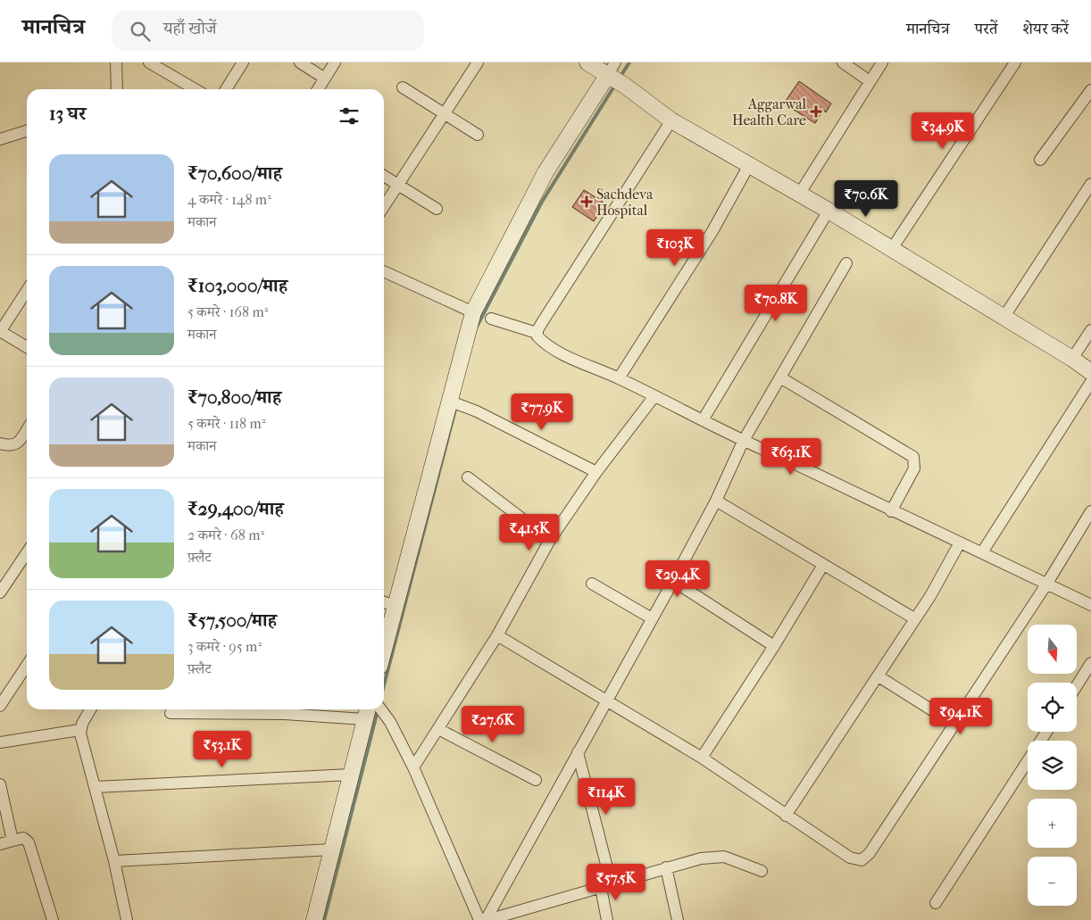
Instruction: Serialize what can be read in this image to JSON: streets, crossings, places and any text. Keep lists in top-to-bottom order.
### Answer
{
  "places": {
    "health": ["Aggarwal Health Care", "Sachdeva Hospital"]
  },
  "north": "bottom",
  "page": {
    "header": "मानचित्र",
    "search": "यहाँ खोजें",
    "nav": ["मानचित्र", "परतें", "शेयर करें"],
    "heading": "13 घर",
    "price": [
      "₹34.9K",
      "₹70.6K",
      "₹103K",
      "₹70.8K",
      "₹77.9K",
      "₹63.1K",
      "₹41.5K",
      "₹29.4K",
      "₹94.1K",
      "₹27.6K",
      "₹53.1K",
      "₹114K",
      "₹57.5K"
    ],
    "list": [
      {
        "name": "₹70,600/माह",
        "note": "4 कमरे · 148 m² · मकान"
      },
      {
        "name": "₹103,000/माह",
        "note": "5 कमरे · 168 m² · मकान"
      },
      {
        "name": "₹70,800/माह",
        "note": "5 कमरे · 118 m² · मकान"
      },
      {
        "name": "₹29,400/माह",
        "note": "2 कमरे · 68 m² · फ़्लैट"
      },
      {
        "name": "₹57,500/माह",
        "note": "3 कमरे · 95 m² · फ़्लैट"
      }
    ],
    "map_buttons": ["+", "−"]
  }
}
